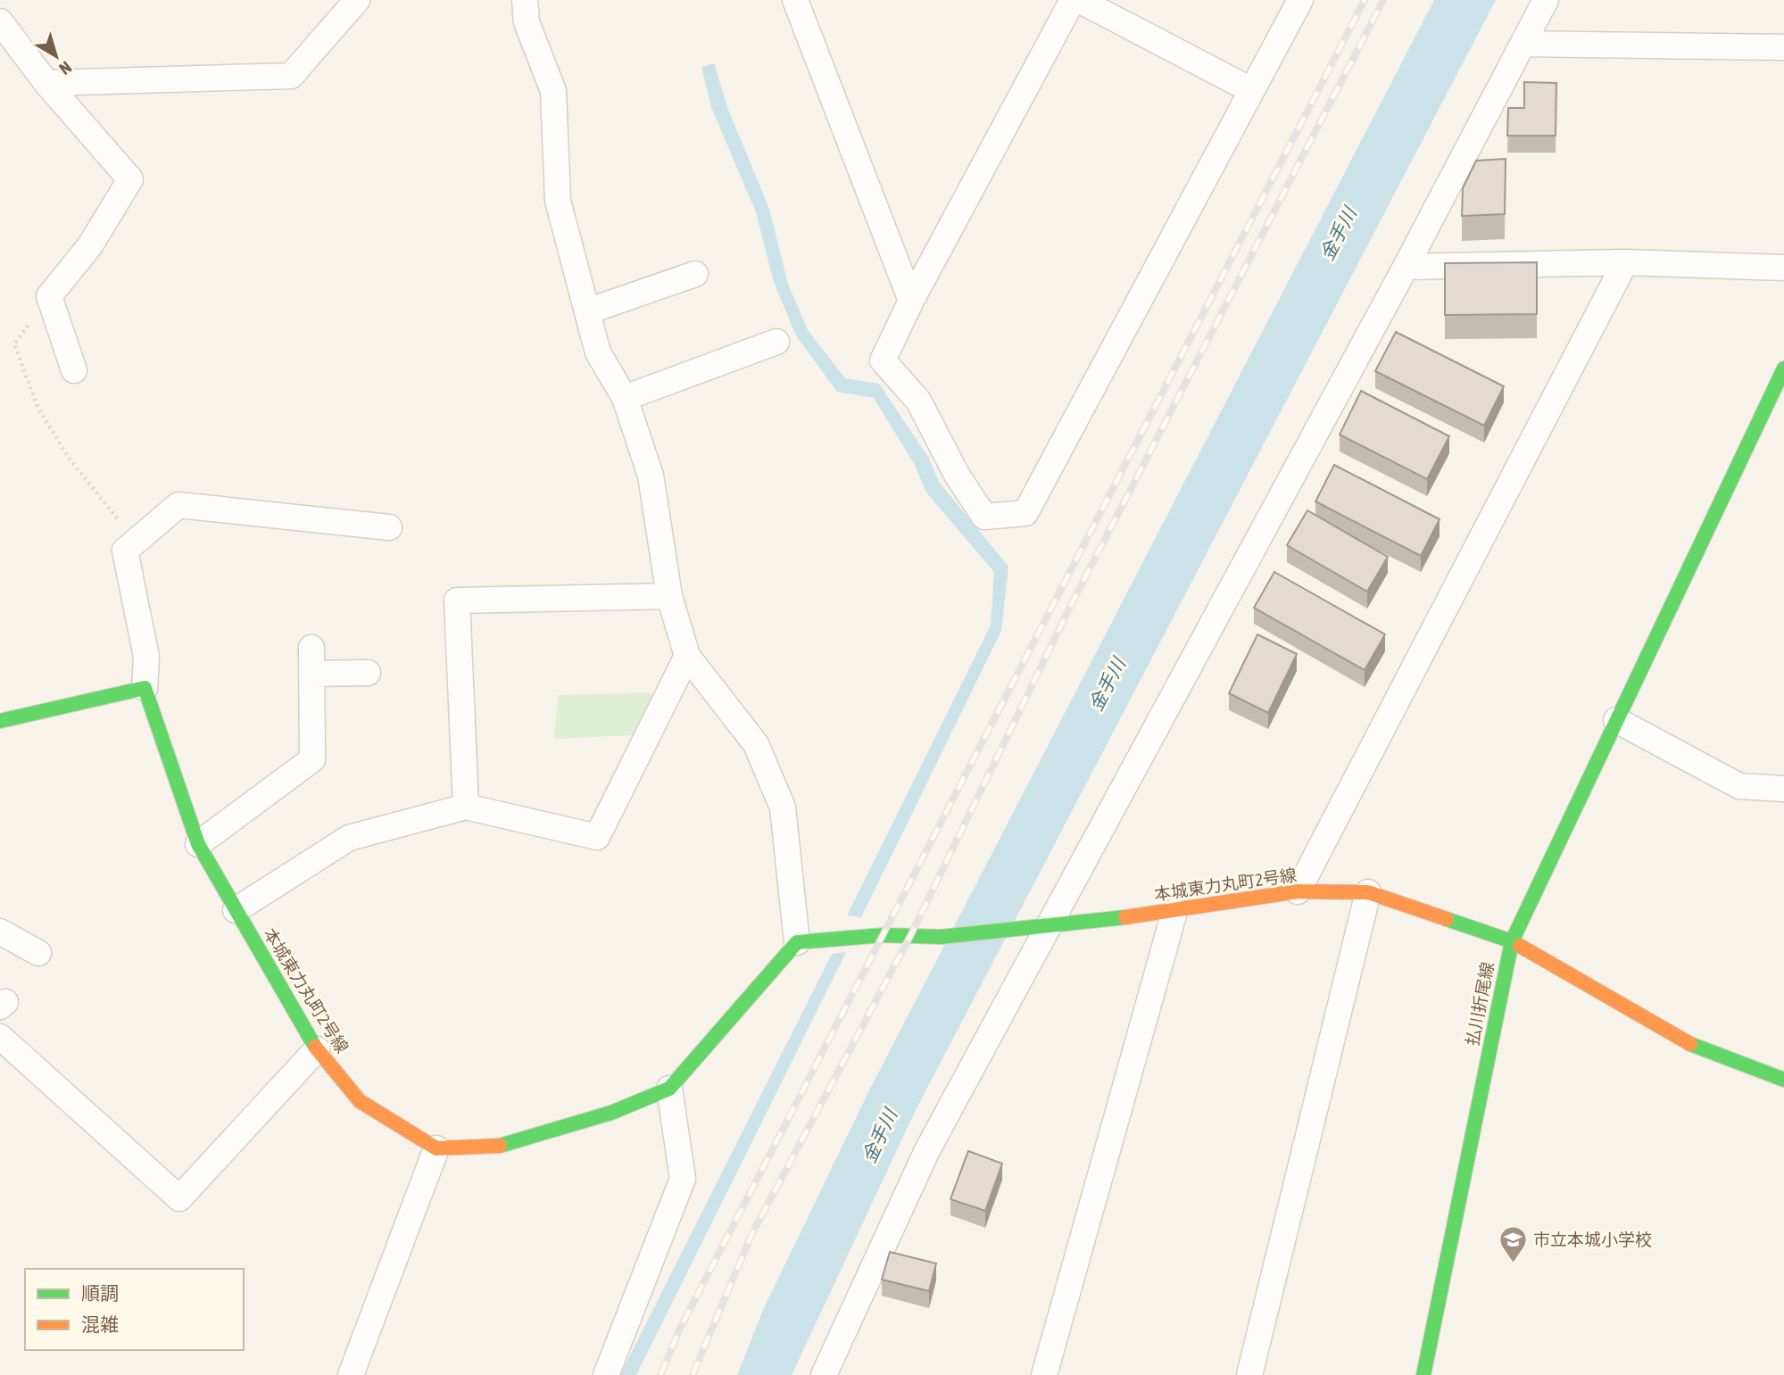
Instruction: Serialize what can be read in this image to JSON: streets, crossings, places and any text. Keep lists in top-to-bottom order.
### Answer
{
  "streets": {
    "street": ["本城東力丸町2号線", "払川折尾線"]
  },
  "crossings": [
    ["本城東力丸町2号線", "払川折尾線"]
  ],
  "water": ["金手川"],
  "places": {
    "school or university": ["市立本城小学校"]
  },
  "legend": ["順調", "混雑"],
  "north": "bottom right"
}
